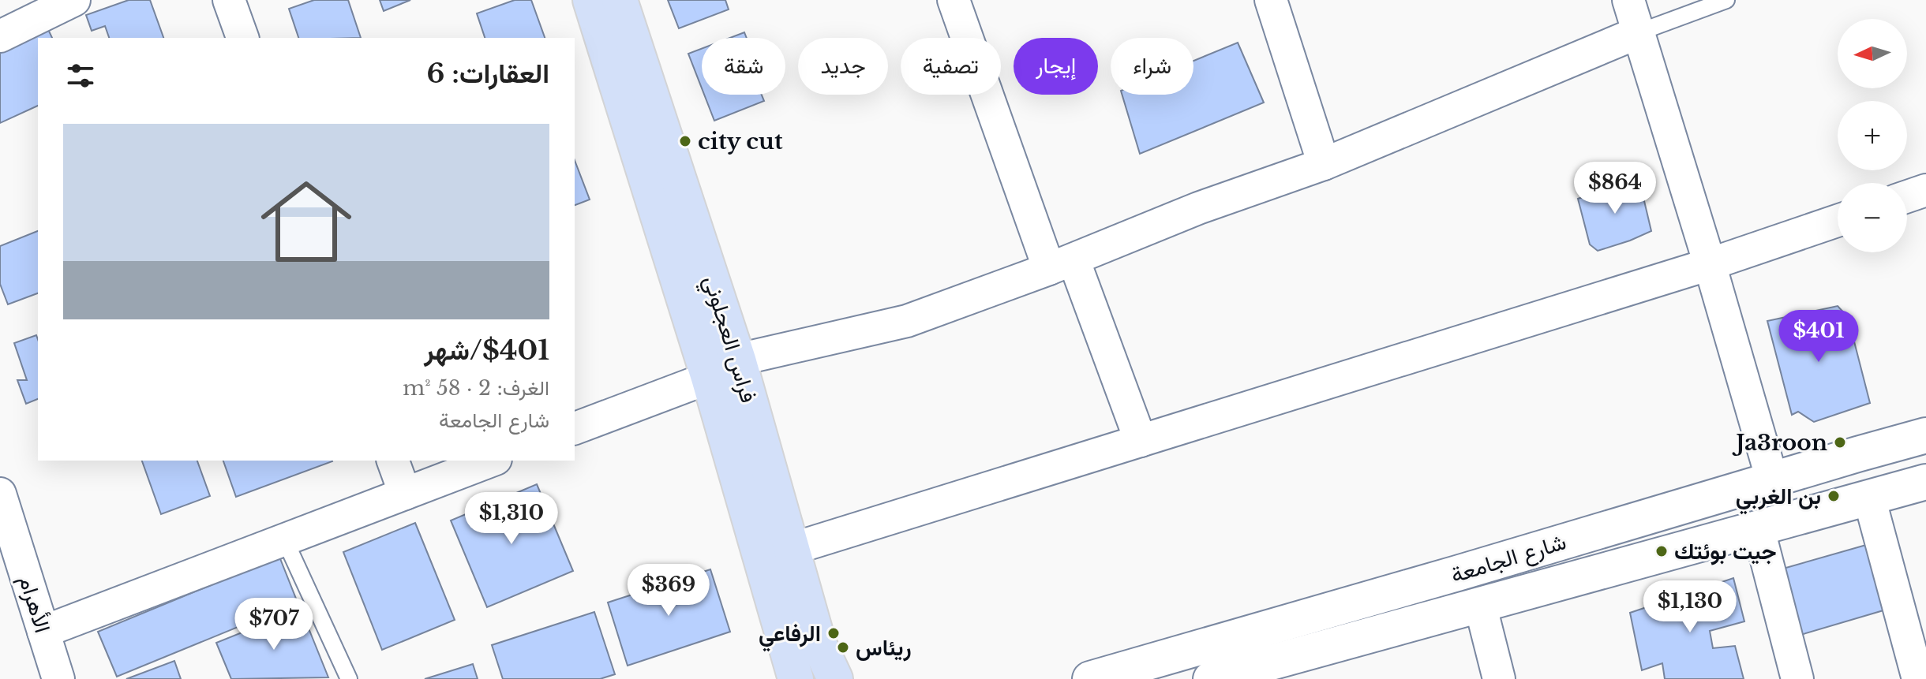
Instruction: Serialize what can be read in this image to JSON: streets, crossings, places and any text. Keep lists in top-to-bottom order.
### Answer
{
  "streets": {
    "main road": ["فراس العجلوني", "شارع الجامعة"],
    "street": ["الأهرام"]
  },
  "places": [
    "city cut",
    "Ja3roon",
    "بن الغربي",
    "جيت بوئتك",
    "الرفاعي",
    "ريئاس"
  ],
  "north": "left",
  "page": {
    "map_buttons": ["+", "−"],
    "chip": [
      "شراء",
      "إيجار",
      "تصفية",
      "جديد",
      "شقة"
    ],
    "heading": "العقارات: 6",
    "list": [
      {
        "name": "$401/شهر",
        "note": "الغرف: 2 · 58 m² · شارع الجامعة"
      }
    ],
    "price": [
      "$864",
      "$401",
      "$1,310",
      "$369",
      "$1,130",
      "$707"
    ]
  }
}
